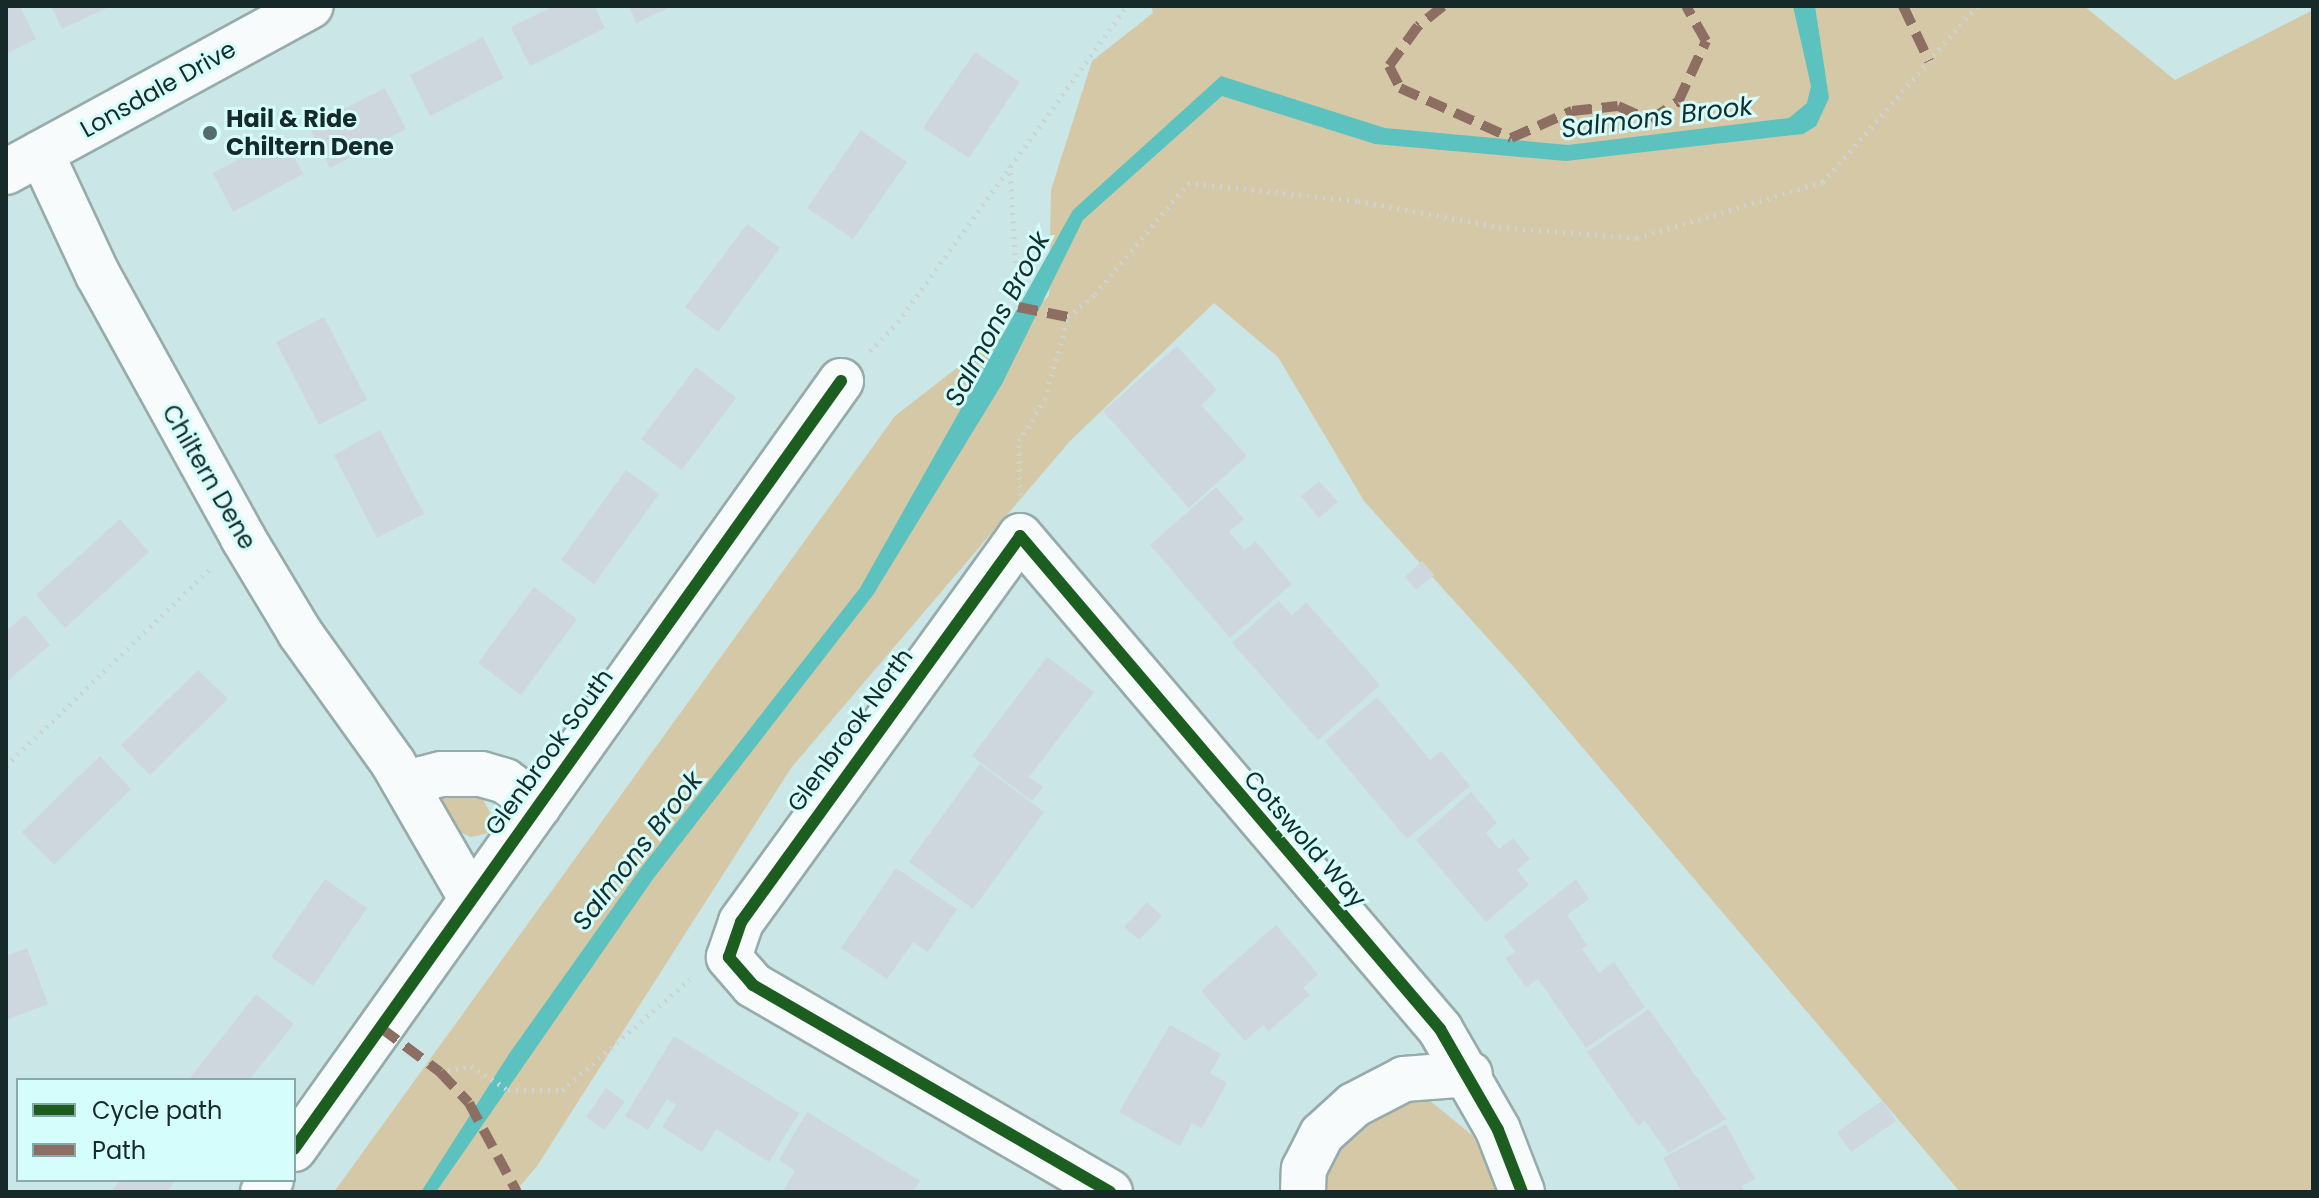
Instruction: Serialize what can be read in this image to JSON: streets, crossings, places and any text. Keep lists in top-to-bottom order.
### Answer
{
  "streets": {
    "street": [
      "Lonsdale Drive",
      "Chiltern Dene",
      "Glenbrook North",
      "Glenbrook South",
      "Cotswold Way"
    ]
  },
  "crossings": [
    ["Lonsdale Drive", "Chiltern Dene"],
    ["Chiltern Dene", "Glenbrook South"],
    ["Glenbrook North", "Cotswold Way"]
  ],
  "water": ["Salmons Brook"],
  "places": ["Hail & Ride Chiltern Dene"],
  "legend": ["Cycle path", "Path"]
}
